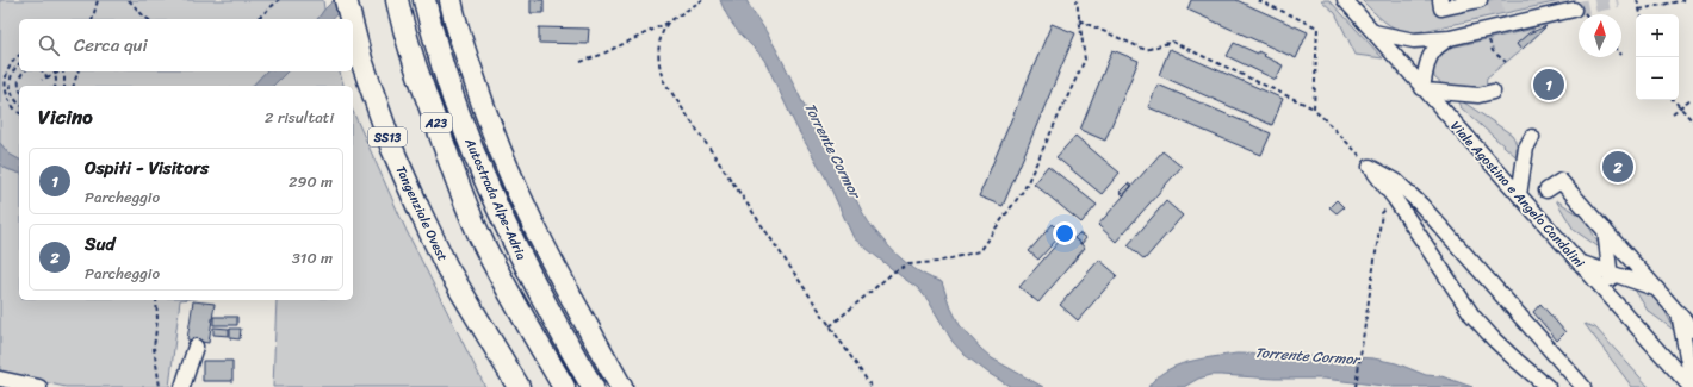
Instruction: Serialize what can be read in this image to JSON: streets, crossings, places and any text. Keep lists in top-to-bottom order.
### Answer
{
  "streets": {
    "highway": [
      "A23",
      "SS13",
      "Autostrada Alpe-Adria",
      "Tangenziale Ovest"
    ],
    "street": ["Viale Agostino e Angelo Candolini"]
  },
  "water": ["Torrente Cormor"],
  "north": "top",
  "page": {
    "map_buttons": ["+", "−"],
    "search": "Cerca qui",
    "pins": ["1", "2"],
    "heading": ["Vicino", "2 risultati"],
    "list": [
      {
        "mark": "1",
        "name": "Ospiti - Visitors",
        "note": "Parcheggio",
        "value": "290 m"
      },
      {
        "mark": "2",
        "name": "Sud",
        "note": "Parcheggio",
        "value": "310 m"
      }
    ]
  }
}
